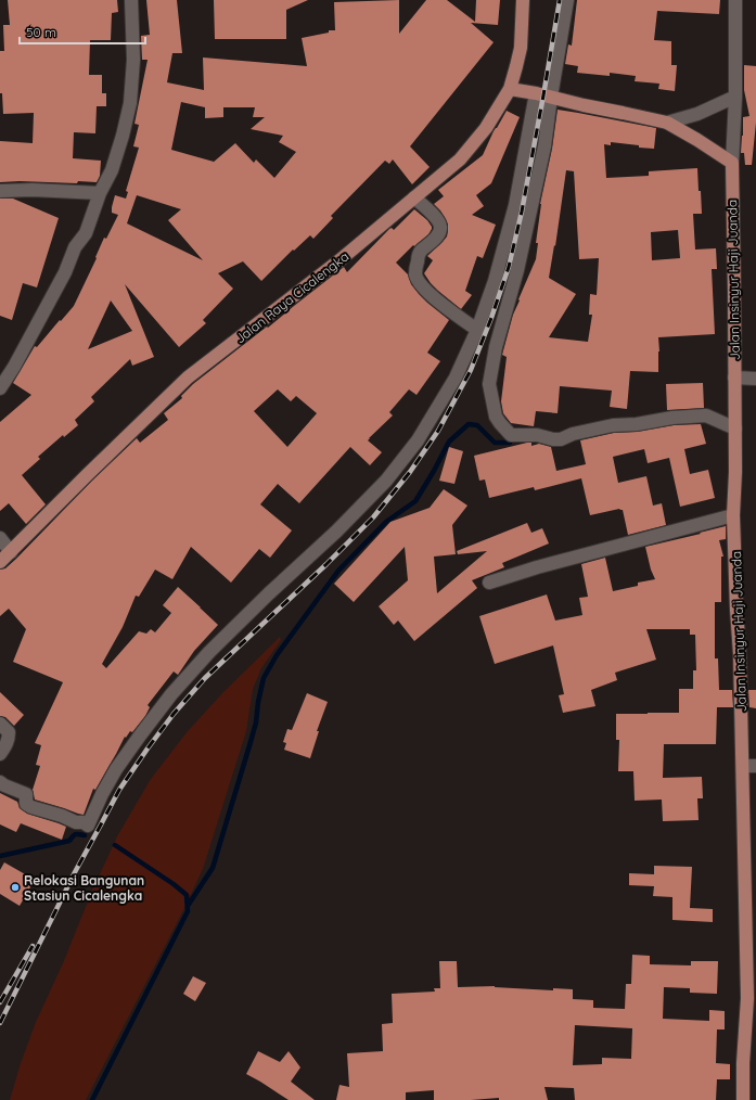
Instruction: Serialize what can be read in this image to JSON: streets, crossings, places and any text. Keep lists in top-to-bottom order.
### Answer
{
  "streets": {
    "main road": ["Jalan Insinyur Haji Juanda", "Jalan Raya Cicalengka"]
  },
  "places": ["Relokasi Bangunan Stasiun Cicalengka"],
  "scale_bar": "50 m"
}
